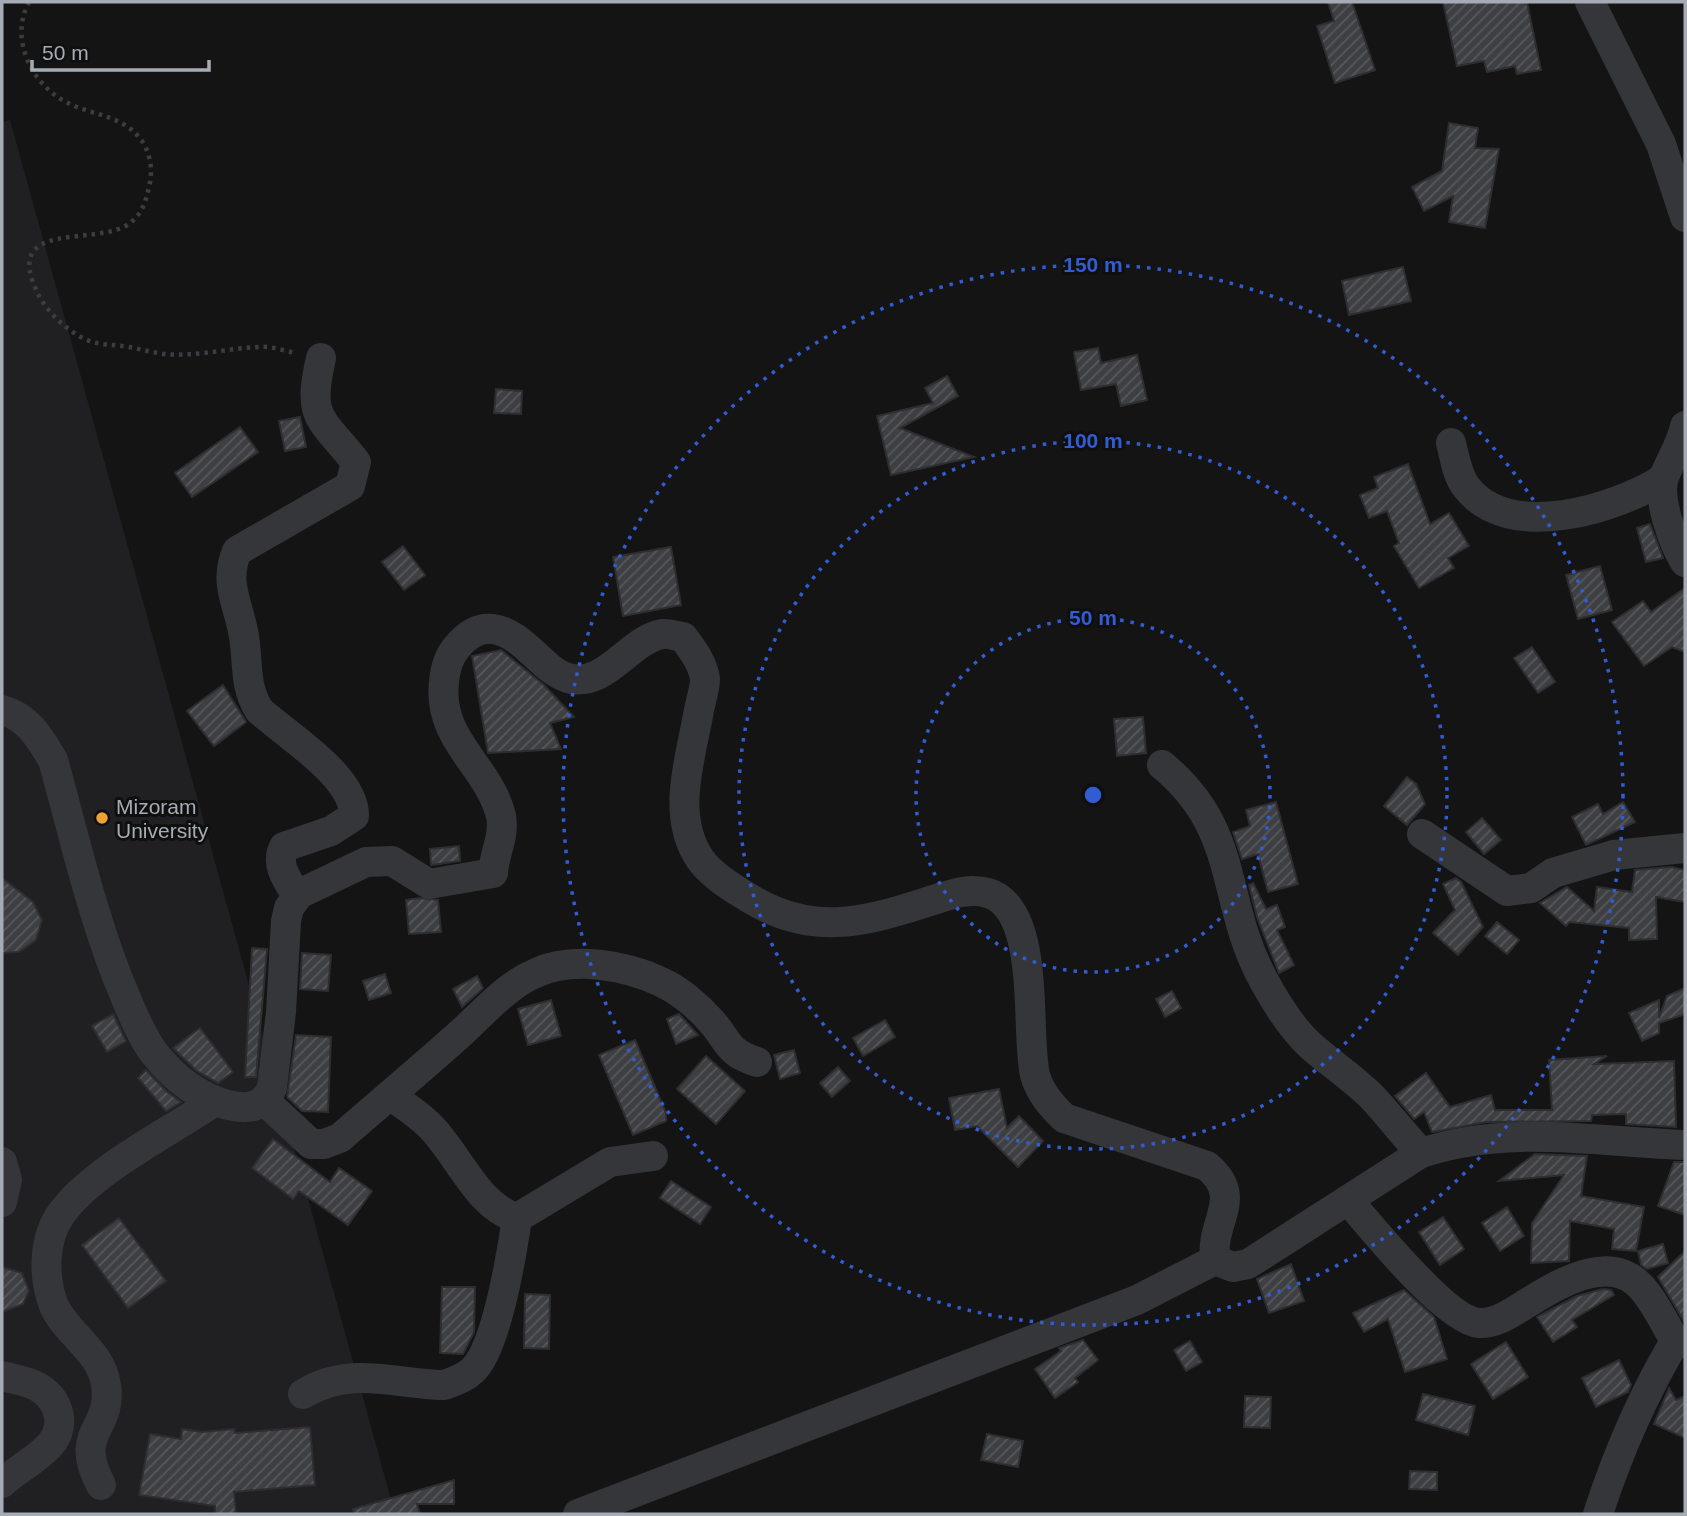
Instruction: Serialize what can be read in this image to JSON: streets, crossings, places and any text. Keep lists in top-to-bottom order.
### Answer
{
  "places": ["Mizoram University"],
  "scale_bar": "50 m",
  "rings": ["150 m", "100 m", "50 m"]
}
